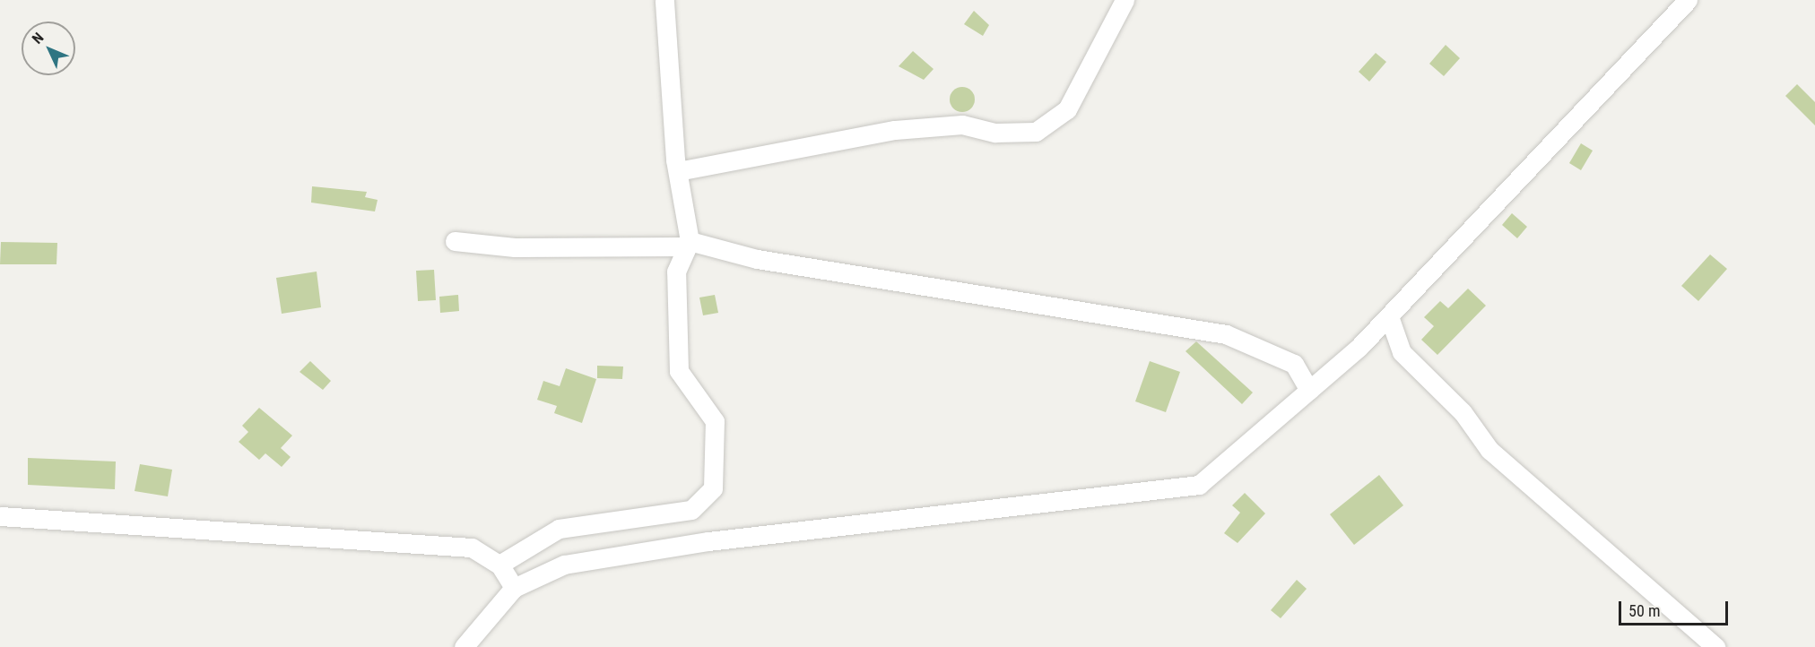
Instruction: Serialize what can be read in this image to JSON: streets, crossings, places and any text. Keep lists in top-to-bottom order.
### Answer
{
  "scale_bar": "50 m",
  "north": "top left"
}
